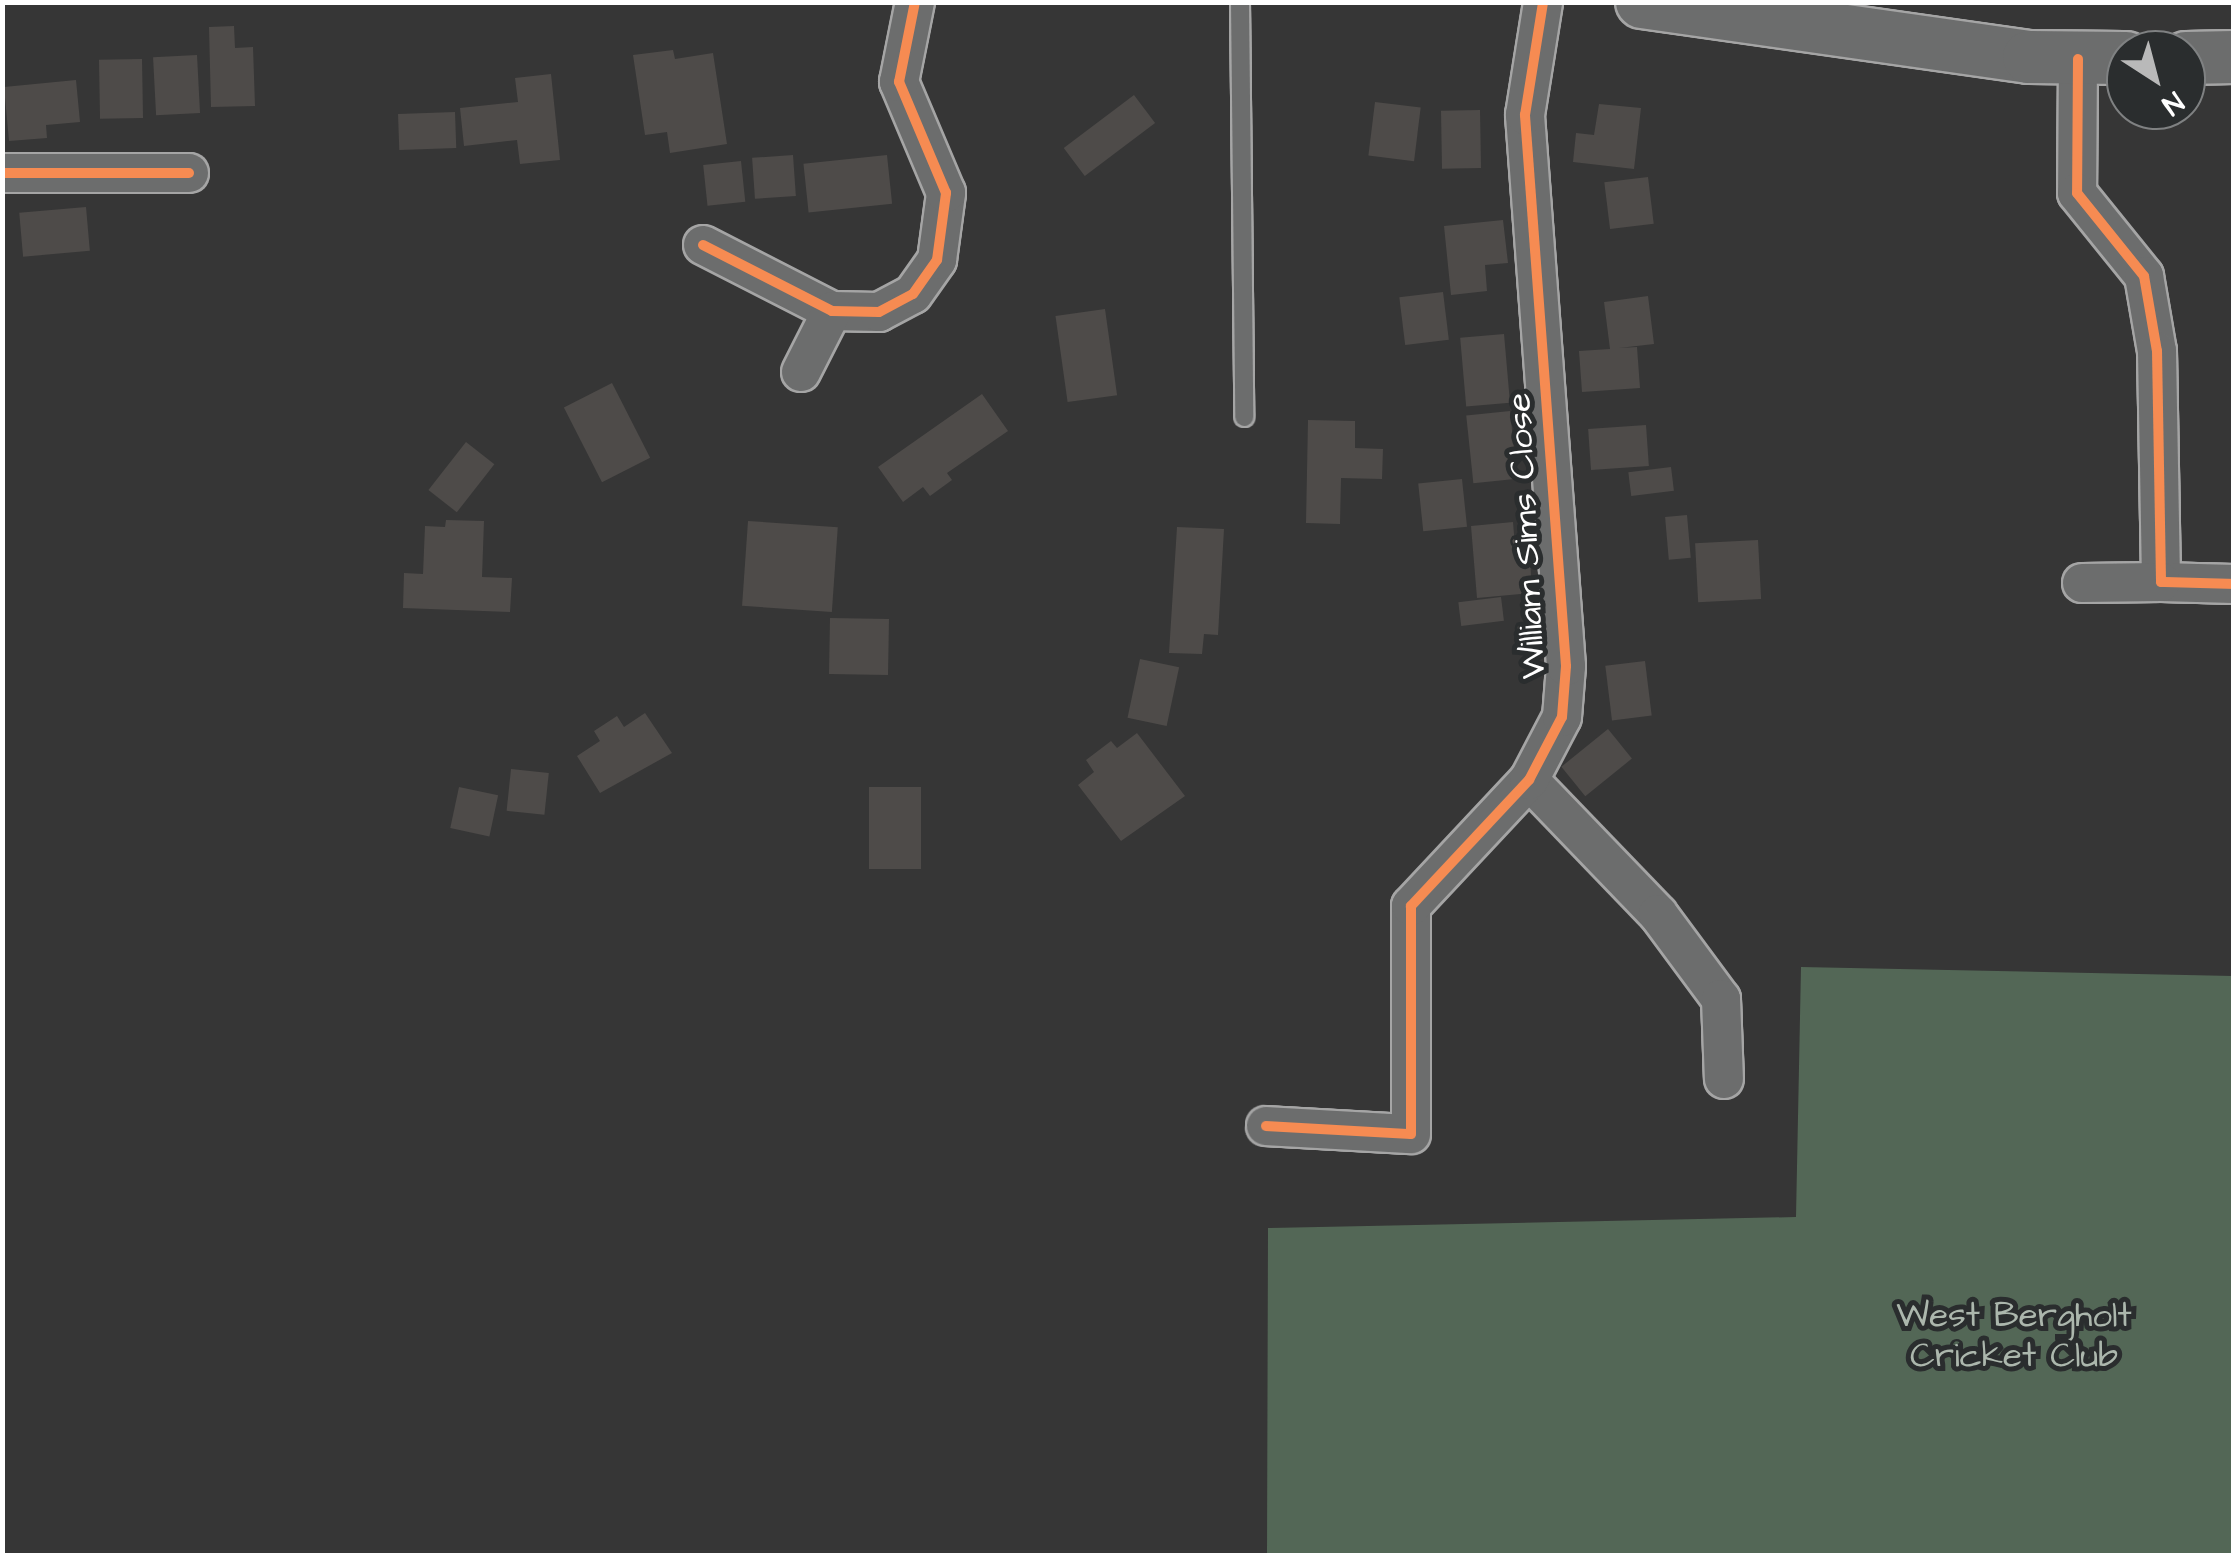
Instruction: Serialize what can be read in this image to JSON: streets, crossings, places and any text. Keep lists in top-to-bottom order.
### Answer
{
  "streets": {
    "street": ["William Sims Close"]
  },
  "parks": ["West Bergholt Cricket Club"],
  "north": "bottom right"
}
